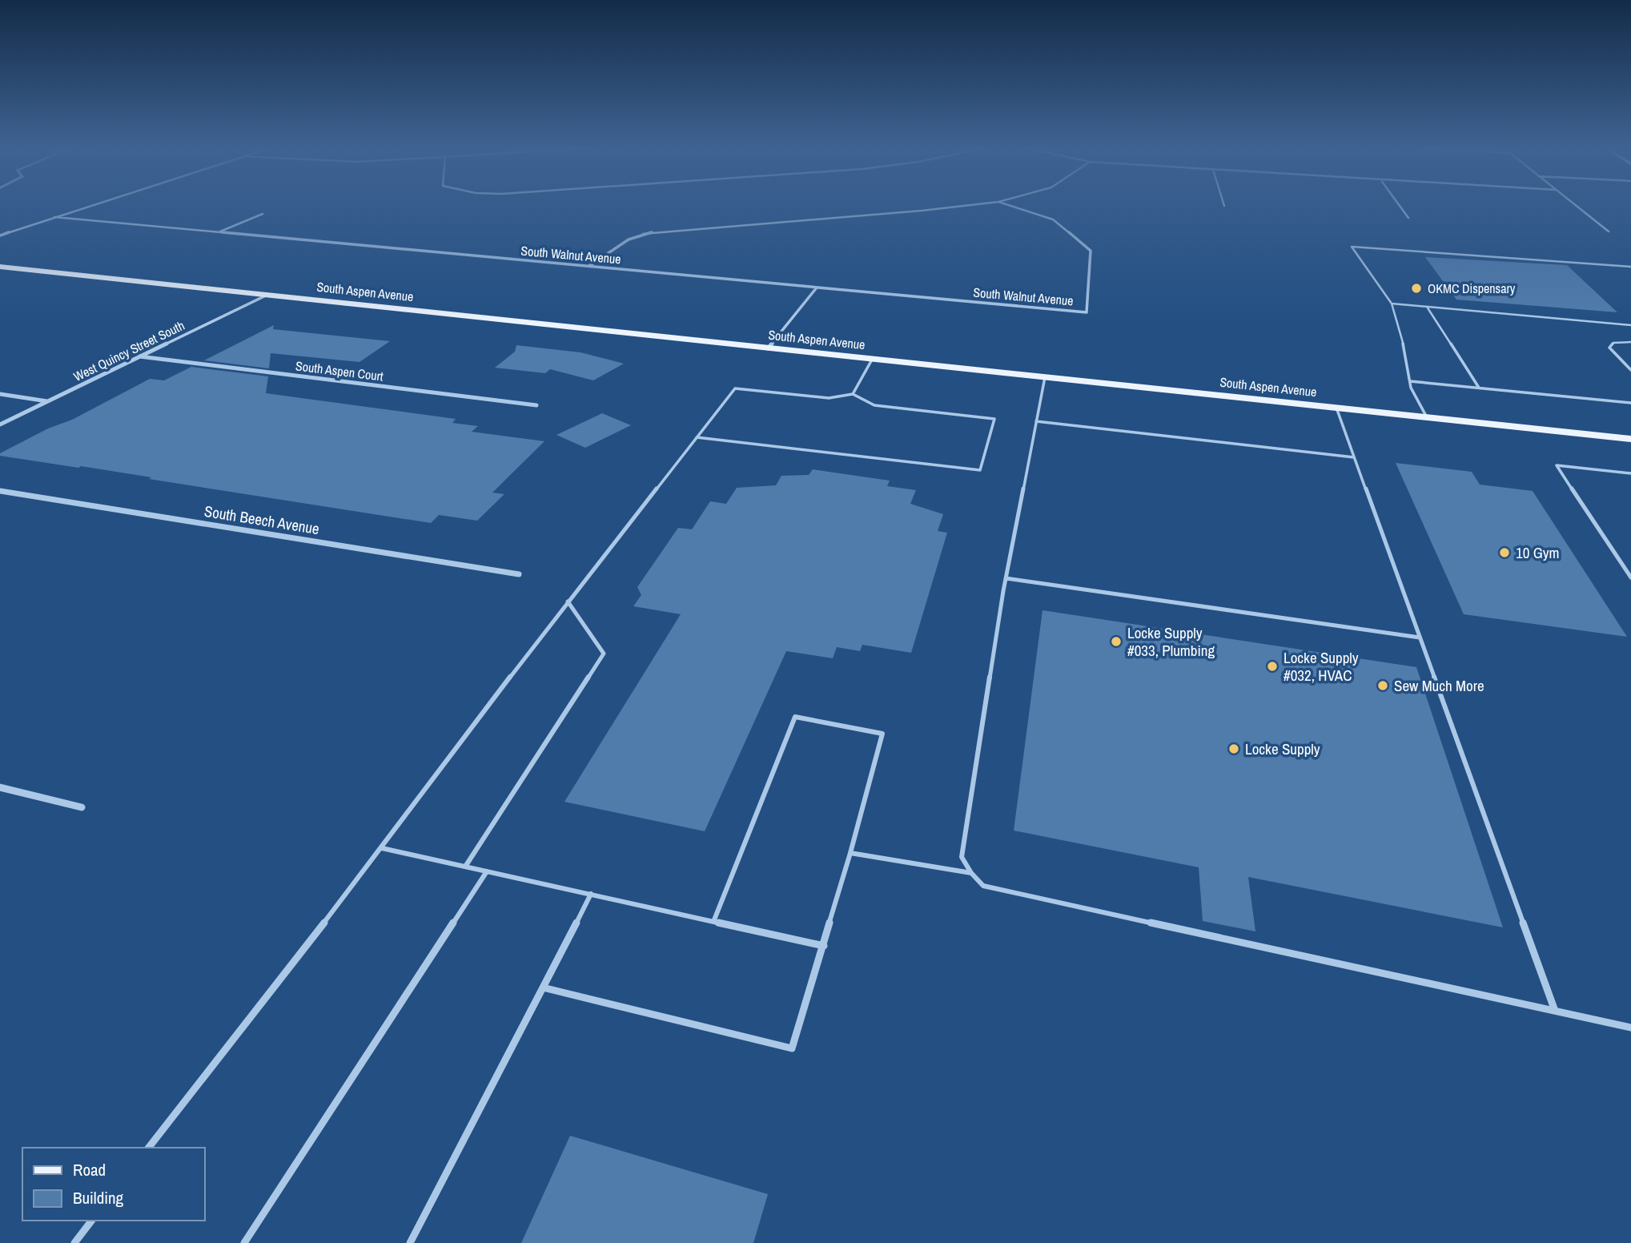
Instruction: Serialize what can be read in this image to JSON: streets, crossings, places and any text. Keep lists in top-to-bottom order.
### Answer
{
  "streets": {
    "main road": ["South Aspen Avenue"],
    "street": [
      "South Walnut Avenue",
      "West Quincy Street South",
      "South Aspen Court",
      "South Beech Avenue"
    ]
  },
  "crossings": [
    ["South Aspen Avenue", "West Quincy Street South"],
    ["West Quincy Street South", "South Aspen Court"]
  ],
  "places": [
    "OKMC Dispensary",
    "10 Gym",
    "Locke Supply #033, Plumbing",
    "Locke Supply #032, HVAC",
    "Sew Much More",
    "Locke Supply"
  ],
  "legend": ["Road", "Building"]
}
